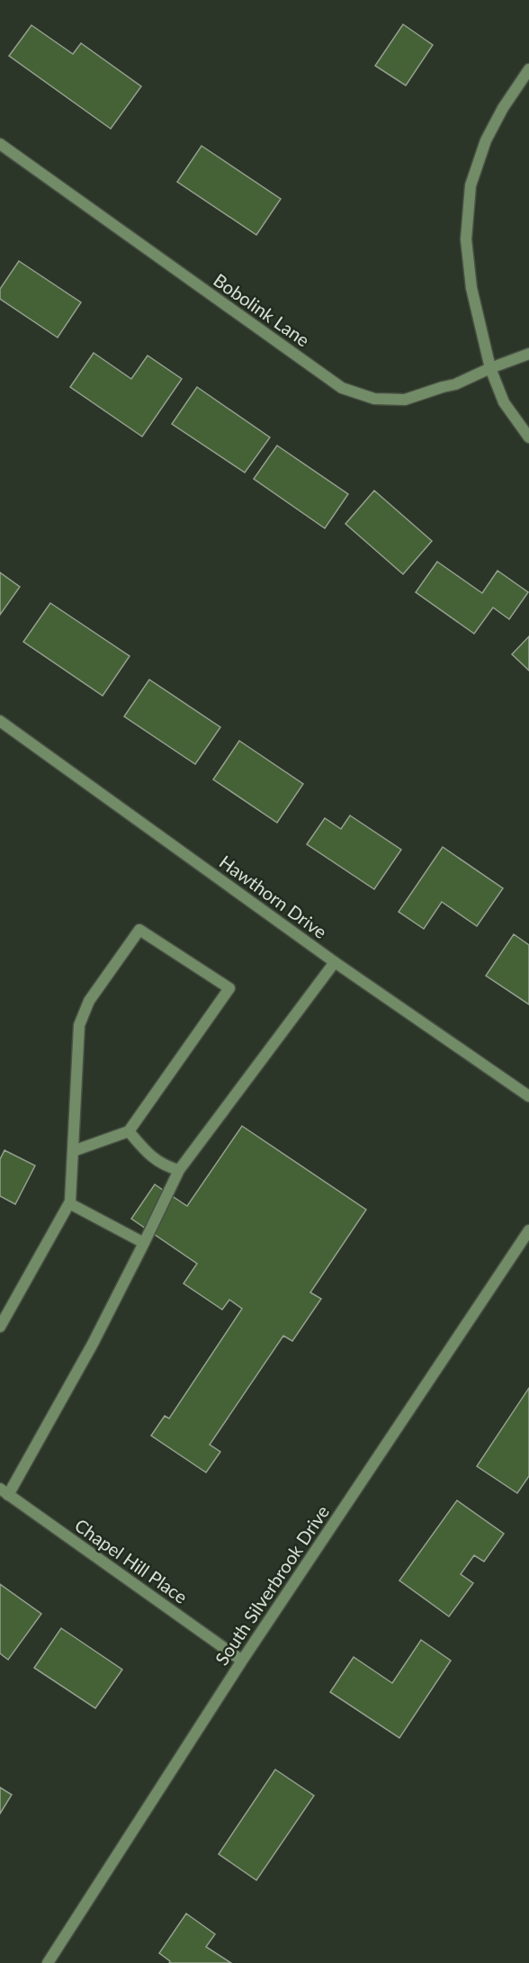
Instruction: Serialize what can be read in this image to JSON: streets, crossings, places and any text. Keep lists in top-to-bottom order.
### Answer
{
  "streets": {
    "street": [
      "Bobolink Lane",
      "Hawthorn Drive",
      "Chapel Hill Place",
      "South Silverbrook Drive"
    ]
  },
  "crossings": [
    ["Chapel Hill Place", "South Silverbrook Drive"]
  ]
}
